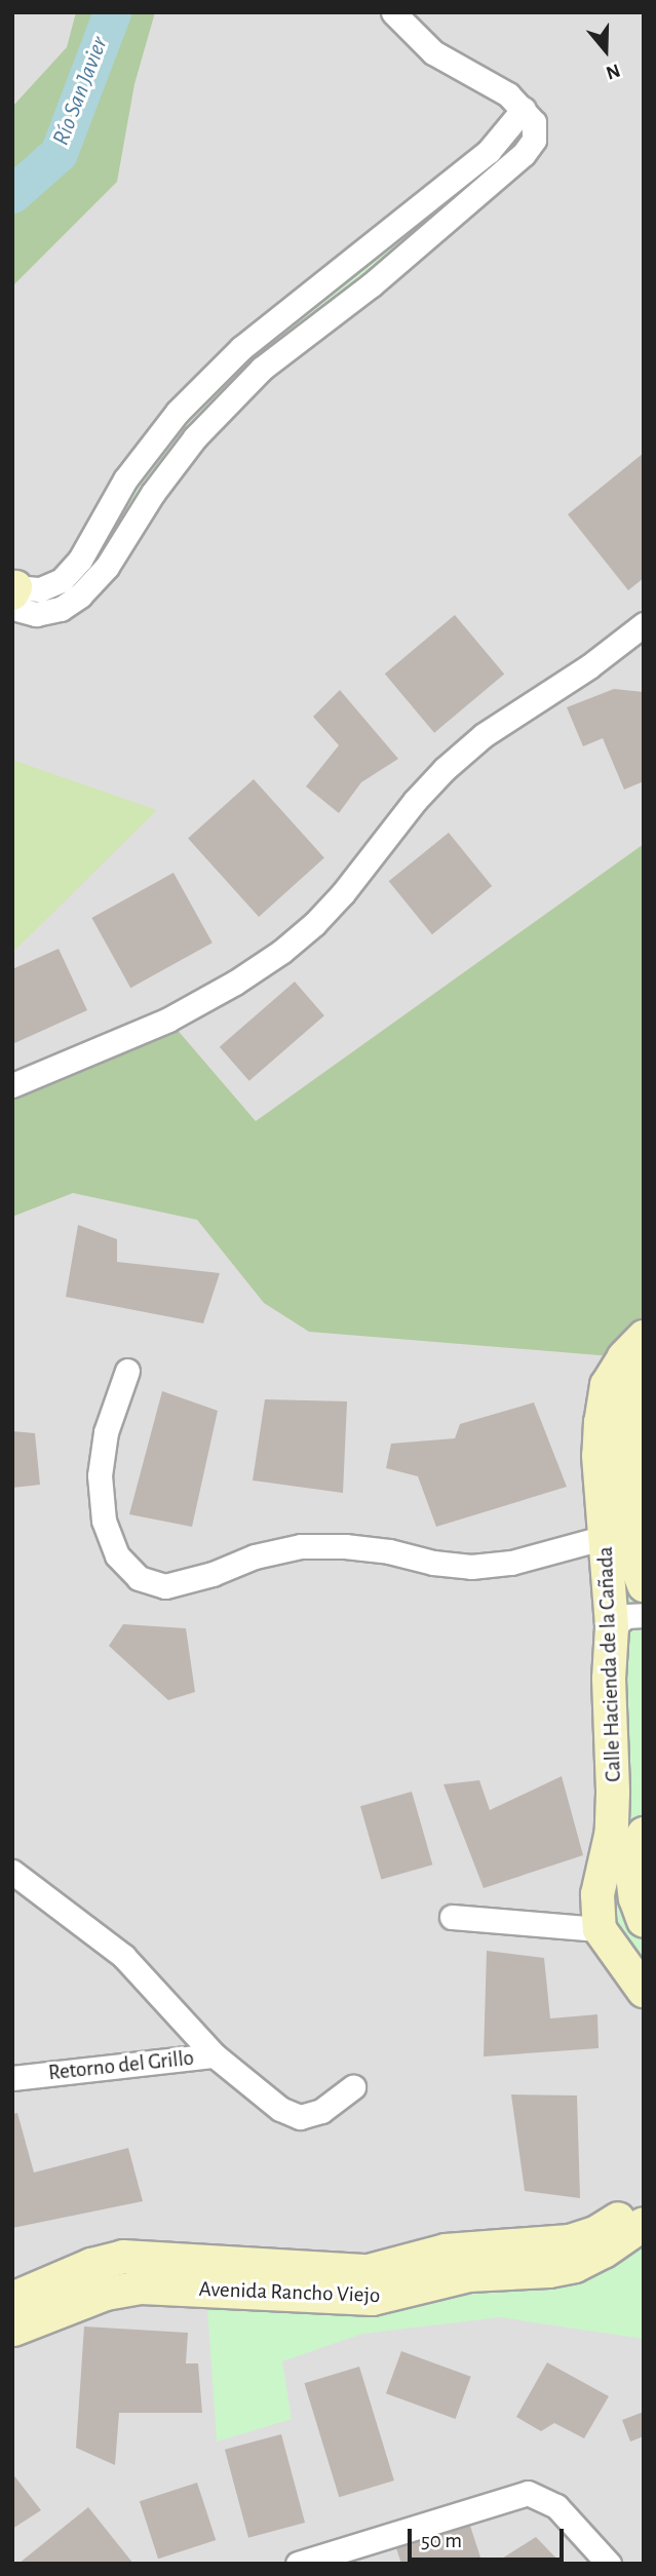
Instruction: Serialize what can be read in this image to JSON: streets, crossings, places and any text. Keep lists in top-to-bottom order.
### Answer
{
  "streets": {
    "street": ["Calle Hacienda de la Cañada", "Retorno del Grillo", "Avenida Rancho Viejo"]
  },
  "water": ["Río San Javier"],
  "scale_bar": "50 m",
  "north": "bottom"
}
